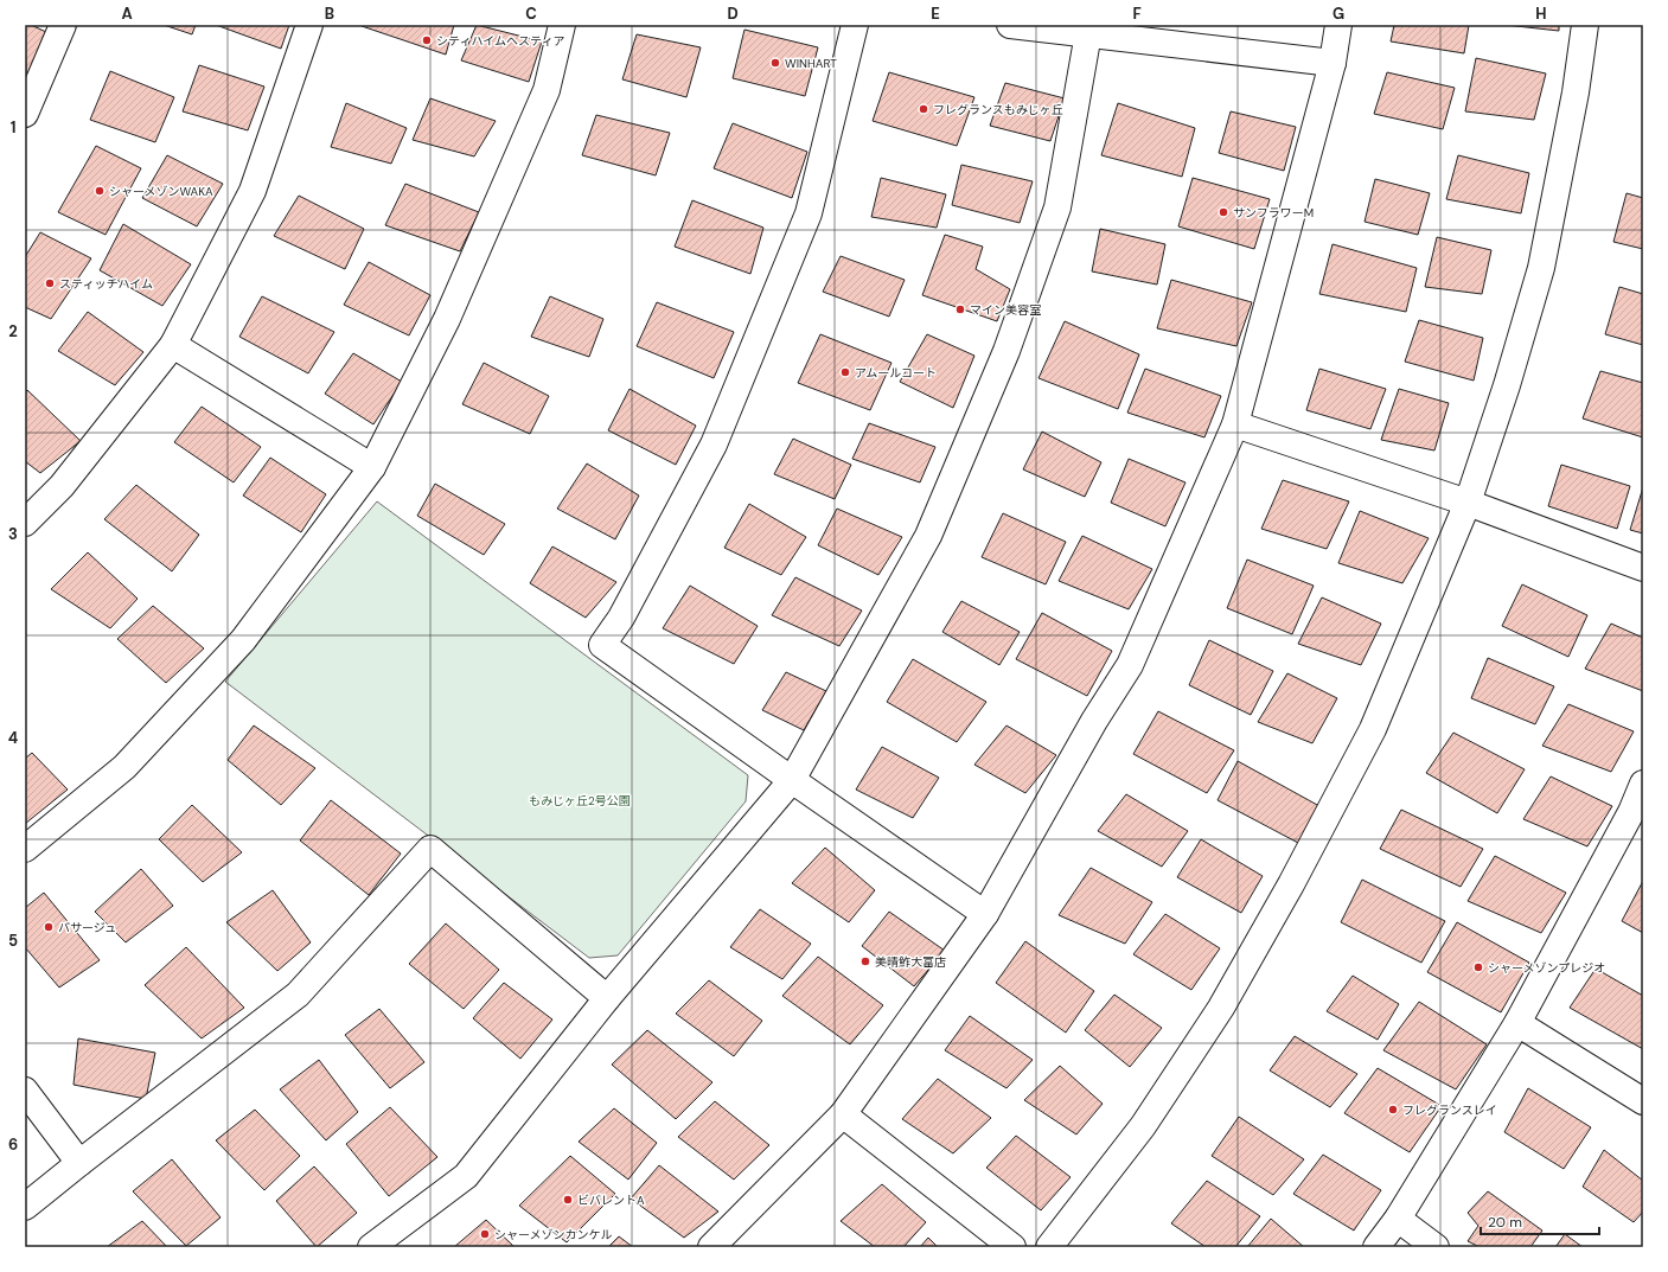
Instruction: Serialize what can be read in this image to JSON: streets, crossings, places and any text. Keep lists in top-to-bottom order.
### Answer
{
  "parks": ["もみじヶ丘2号公園"],
  "places": [
    "シティハイムヘスティア",
    "WINHART",
    "フレグランスもみじヶ丘",
    "シャーメゾンWAKA",
    "サンフラワーM",
    "スティッチハイム",
    "マイン美容室",
    "アムールコート",
    "パサージュ",
    "美晴鮓大富店",
    "シャーメゾンプレジオ",
    "フレグランスレイ",
    "ビバレントA",
    "シャーメゾンカンケル"
  ],
  "scale_bar": "20 m",
  "grid": {
    "columns": [
      "A",
      "B",
      "C",
      "D",
      "E",
      "F",
      "G",
      "H"
    ],
    "rows": [
      "1",
      "2",
      "3",
      "4",
      "5",
      "6"
    ]
  }
}
